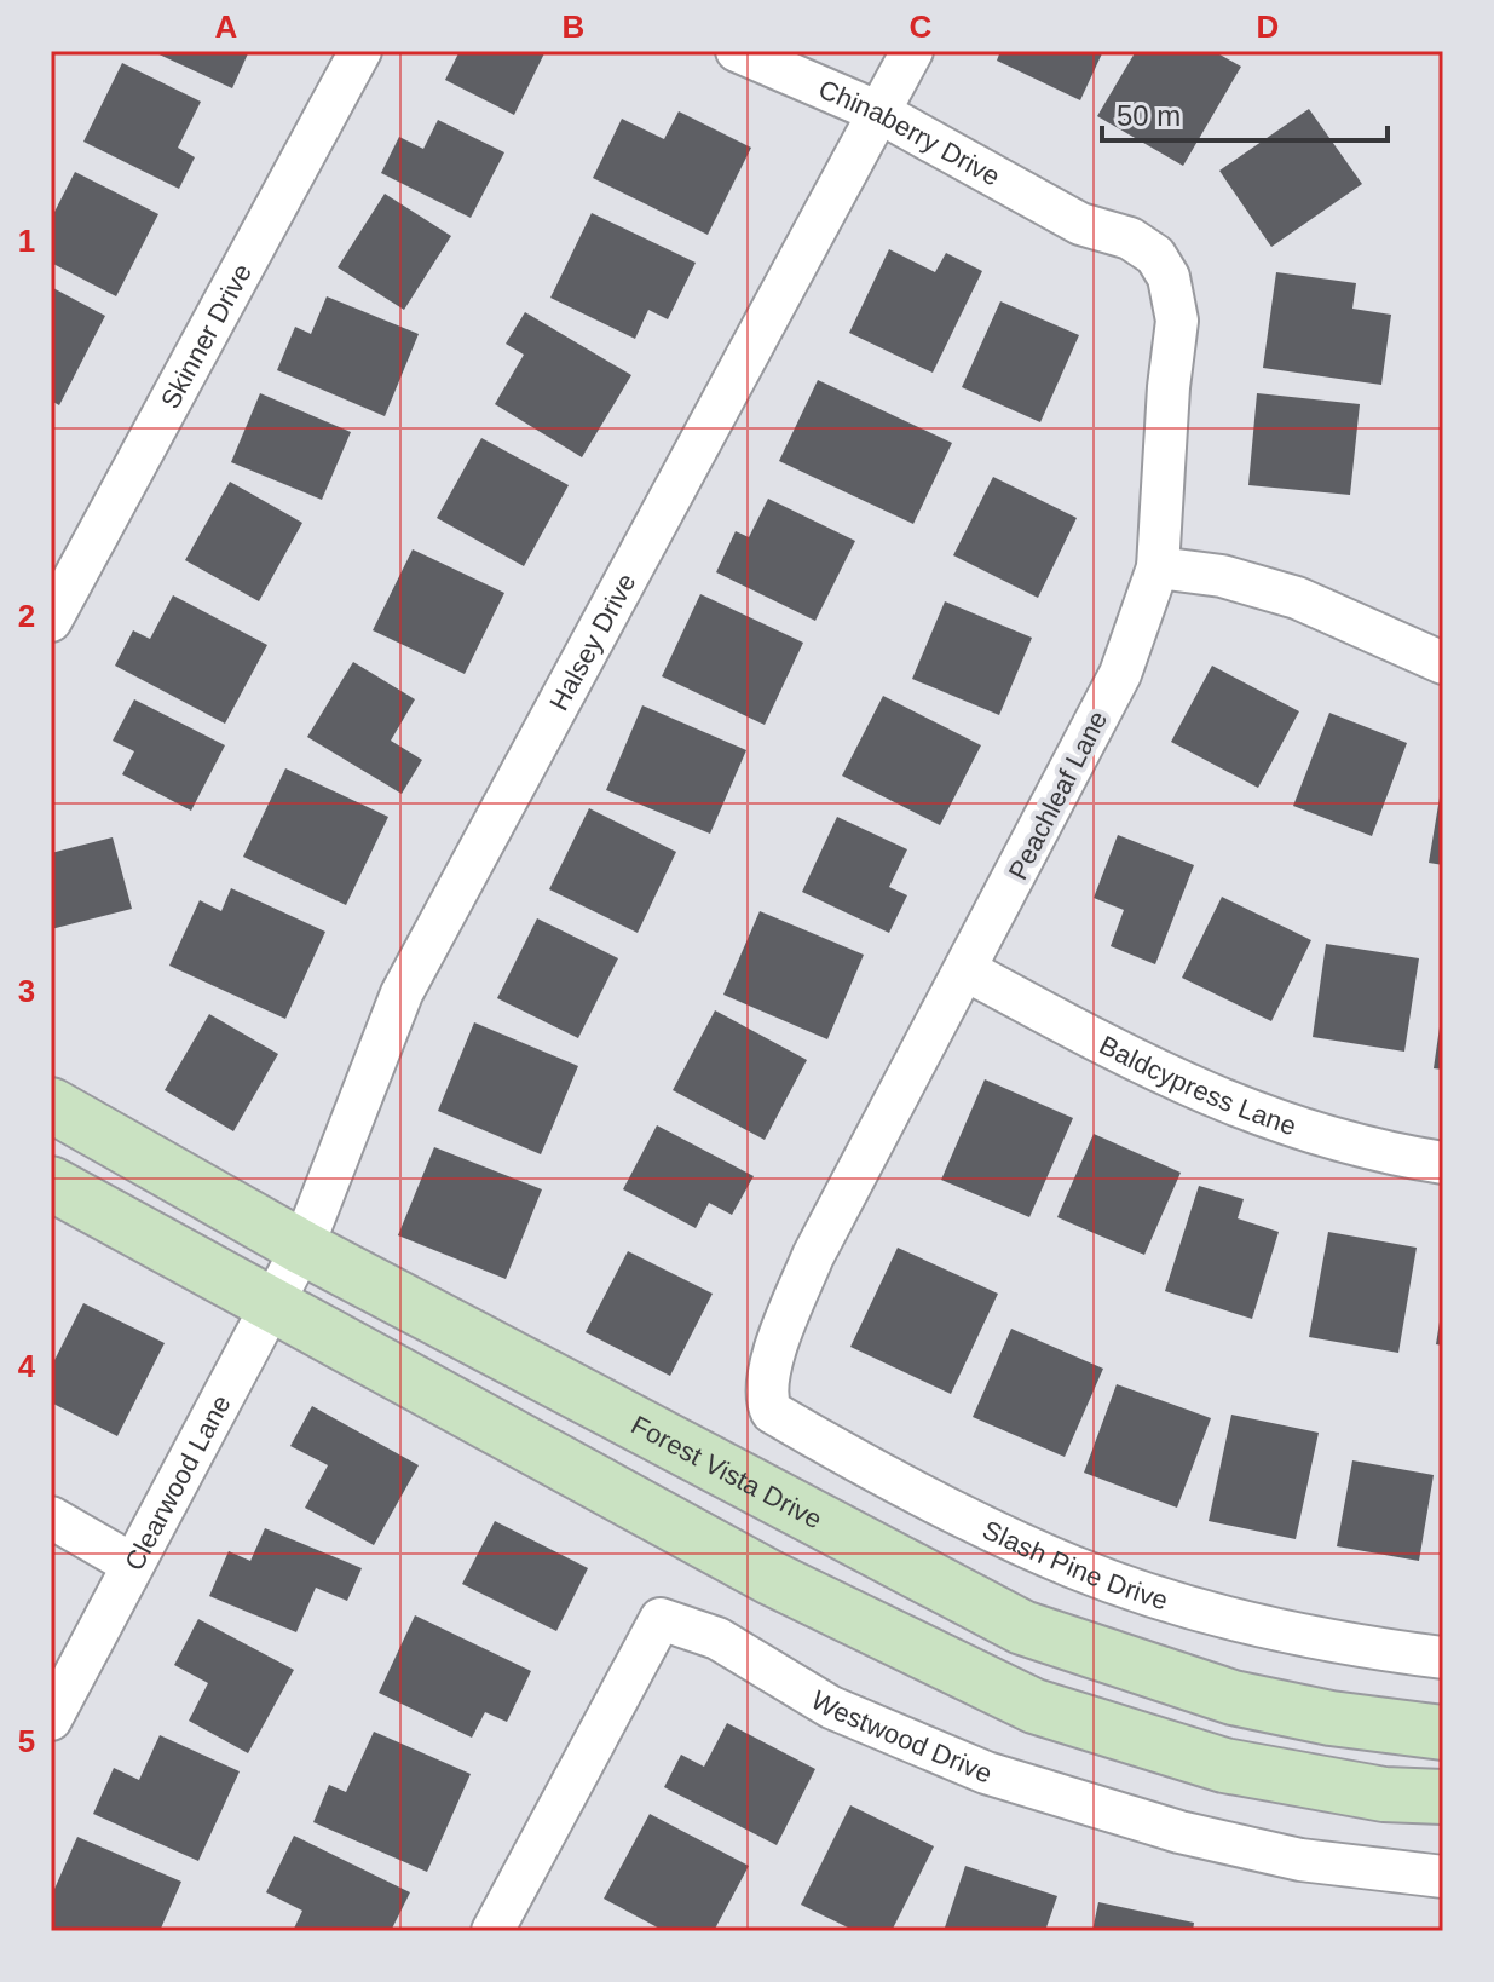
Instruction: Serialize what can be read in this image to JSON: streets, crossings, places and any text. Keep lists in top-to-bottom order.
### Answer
{
  "streets": {
    "main road": ["Forest Vista Drive"],
    "street": [
      "Chinaberry Drive",
      "Skinner Drive",
      "Halsey Drive",
      "Peachleaf Lane",
      "Baldcypress Lane",
      "Clearwood Lane",
      "Slash Pine Drive",
      "Westwood Drive"
    ]
  },
  "crossings": [
    ["Chinaberry Drive", "Halsey Drive"],
    ["Chinaberry Drive", "Peachleaf Lane"],
    ["Halsey Drive", "Forest Vista Drive"],
    ["Halsey Drive", "Clearwood Lane"],
    ["Peachleaf Lane", "Baldcypress Lane"],
    ["Peachleaf Lane", "Slash Pine Drive"],
    ["Forest Vista Drive", "Clearwood Lane"]
  ],
  "scale_bar": "50 m",
  "grid": {
    "columns": [
      "A",
      "B",
      "C",
      "D"
    ],
    "rows": [
      "1",
      "2",
      "3",
      "4",
      "5"
    ]
  }
}
